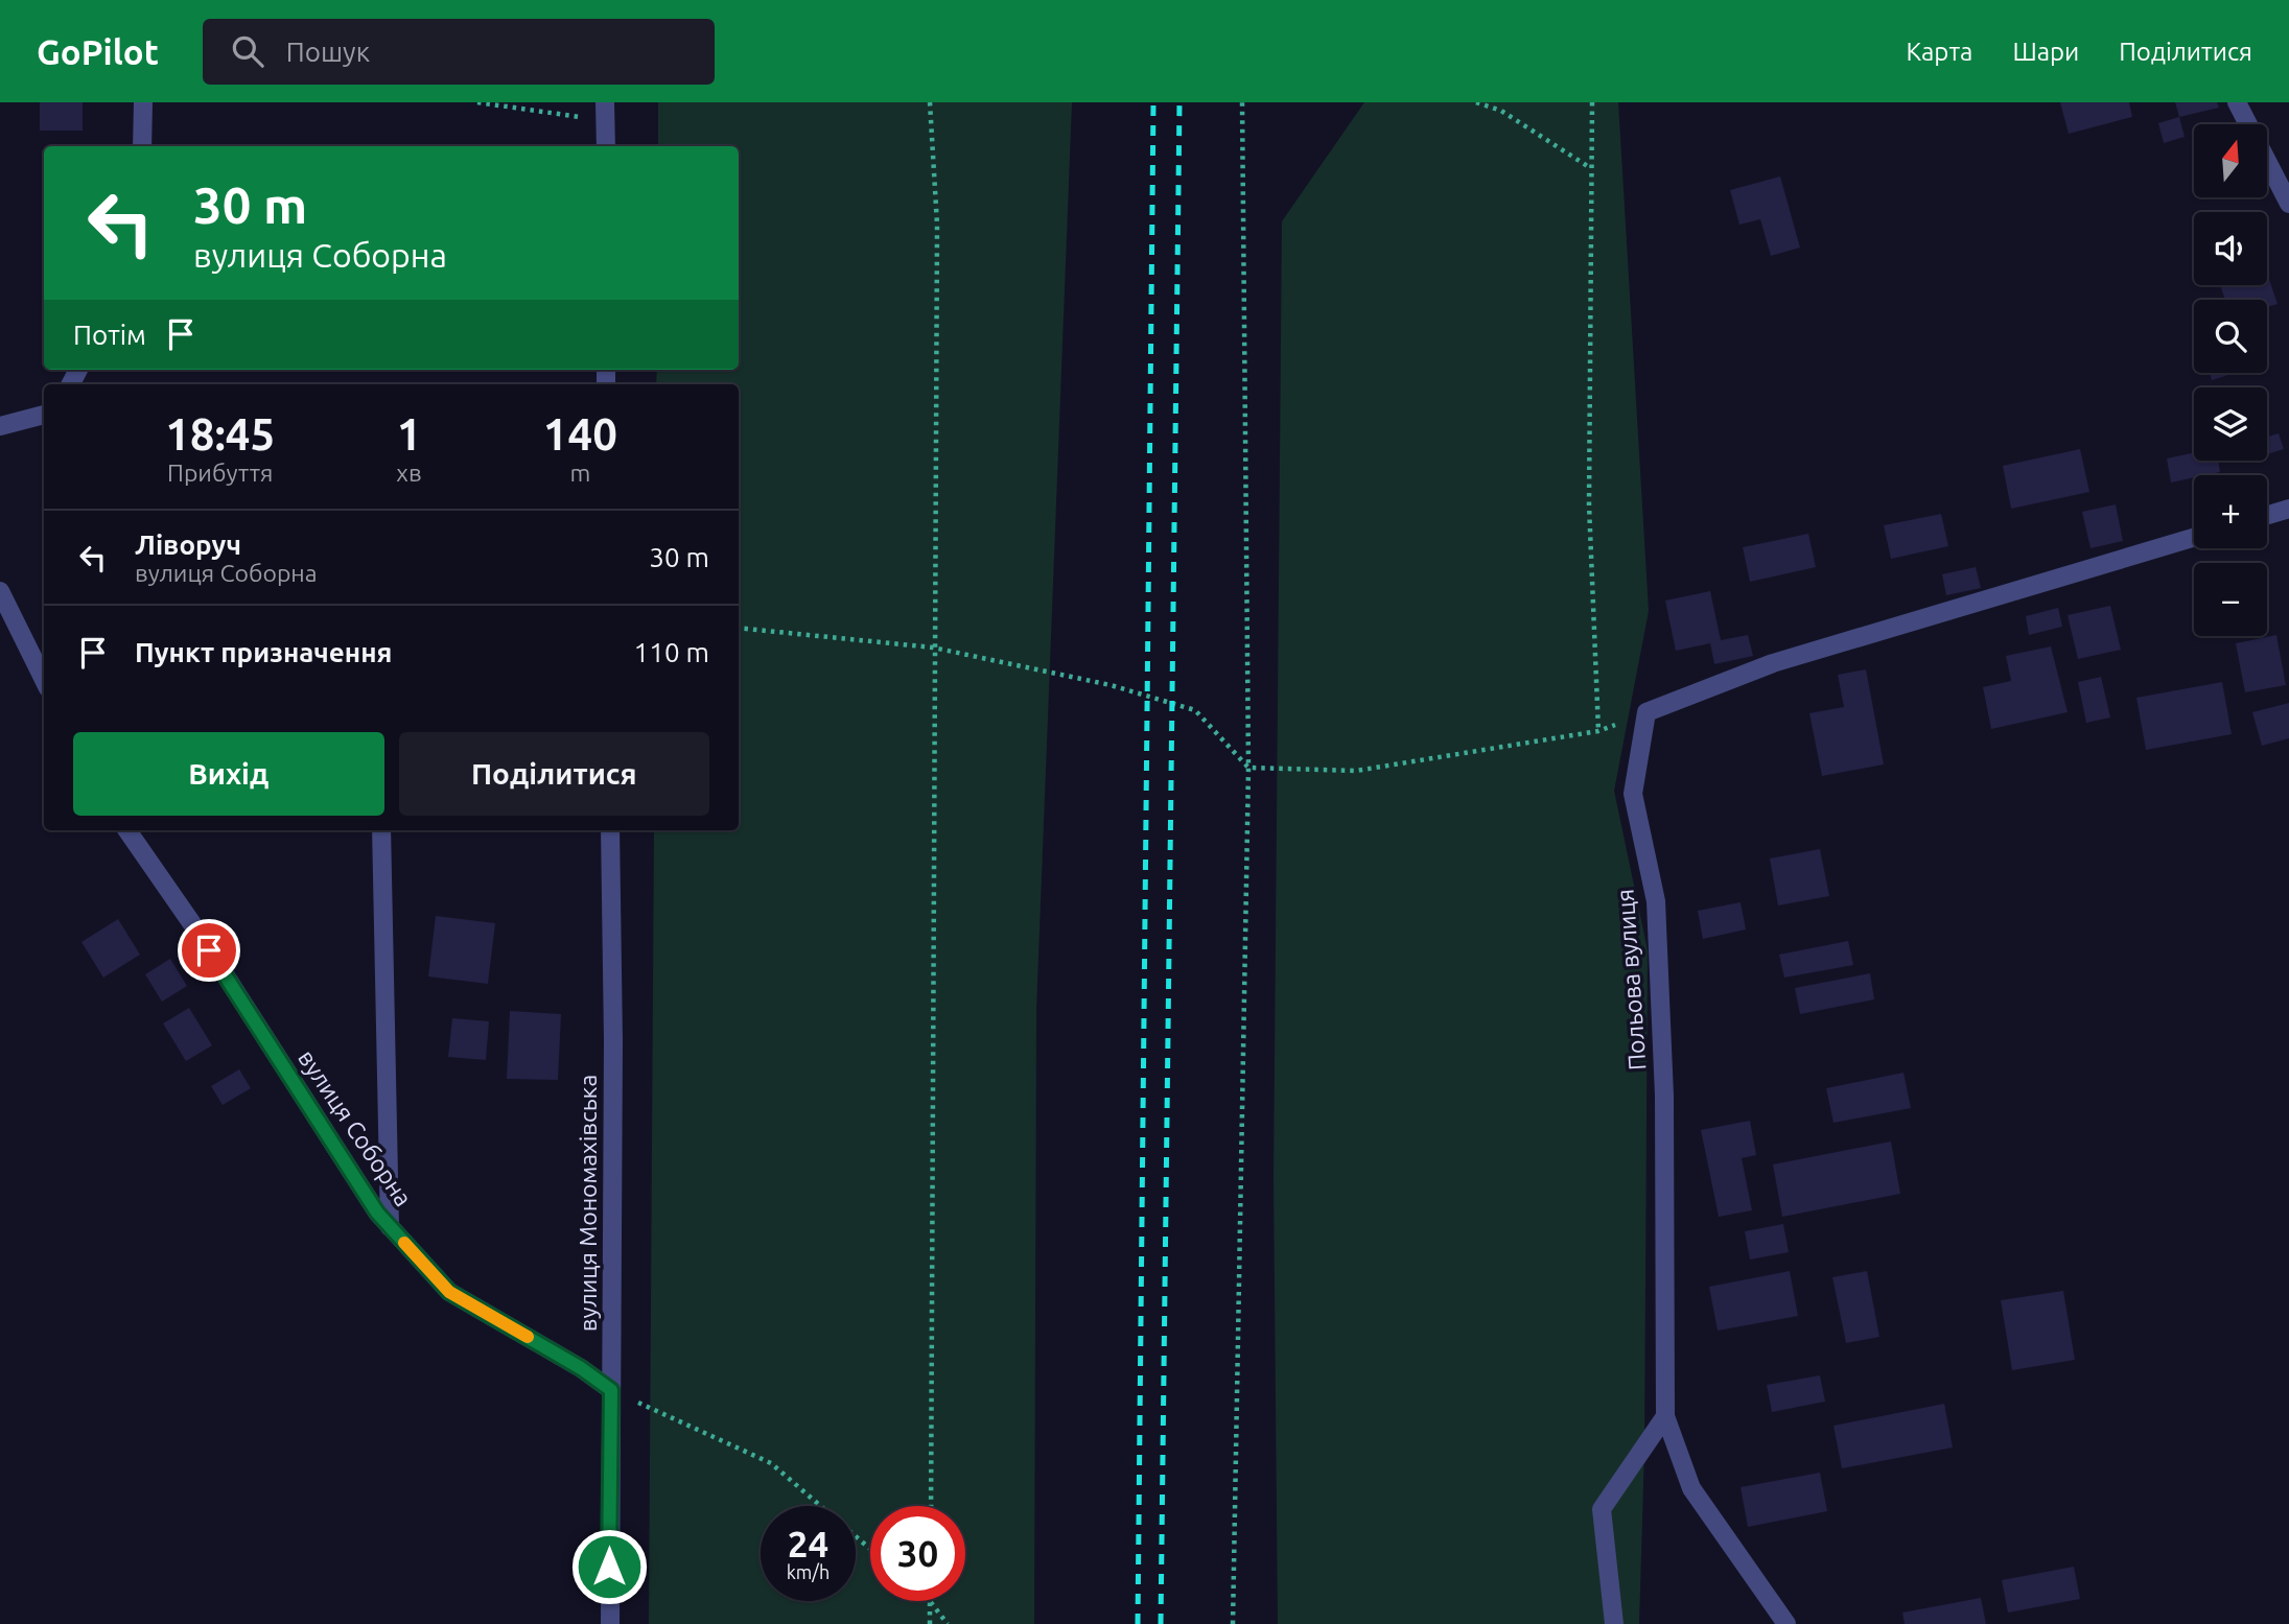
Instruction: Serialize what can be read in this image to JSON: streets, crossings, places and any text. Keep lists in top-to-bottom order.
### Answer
{
  "streets": {
    "street": ["Польова вулиця", "вулиця Соборна", "вулиця Мономахівська"]
  },
  "crossings": [
    ["вулиця Соборна", "вулиця Мономахівська"]
  ],
  "north": "top",
  "page": {
    "header": "GoPilot",
    "search": "Пошук",
    "nav": ["Карта", "Шари", "Поділитися"],
    "map_buttons": ["+", "−"],
    "turn": ["30 m", "вулиця Соборна"],
    "then": "Потім",
    "eta": [
      "18:45",
      "Прибуття",
      "1",
      "хв",
      "140",
      "m"
    ],
    "list": [
      {
        "name": "Ліворуч",
        "note": "вулиця Соборна",
        "value": "30 m"
      },
      {
        "name": "Пункт призначення",
        "value": "110 m"
      }
    ],
    "buttons": ["Вихід", "Поділитися"],
    "speed": "24 km/h",
    "limit": "30"
  }
}
